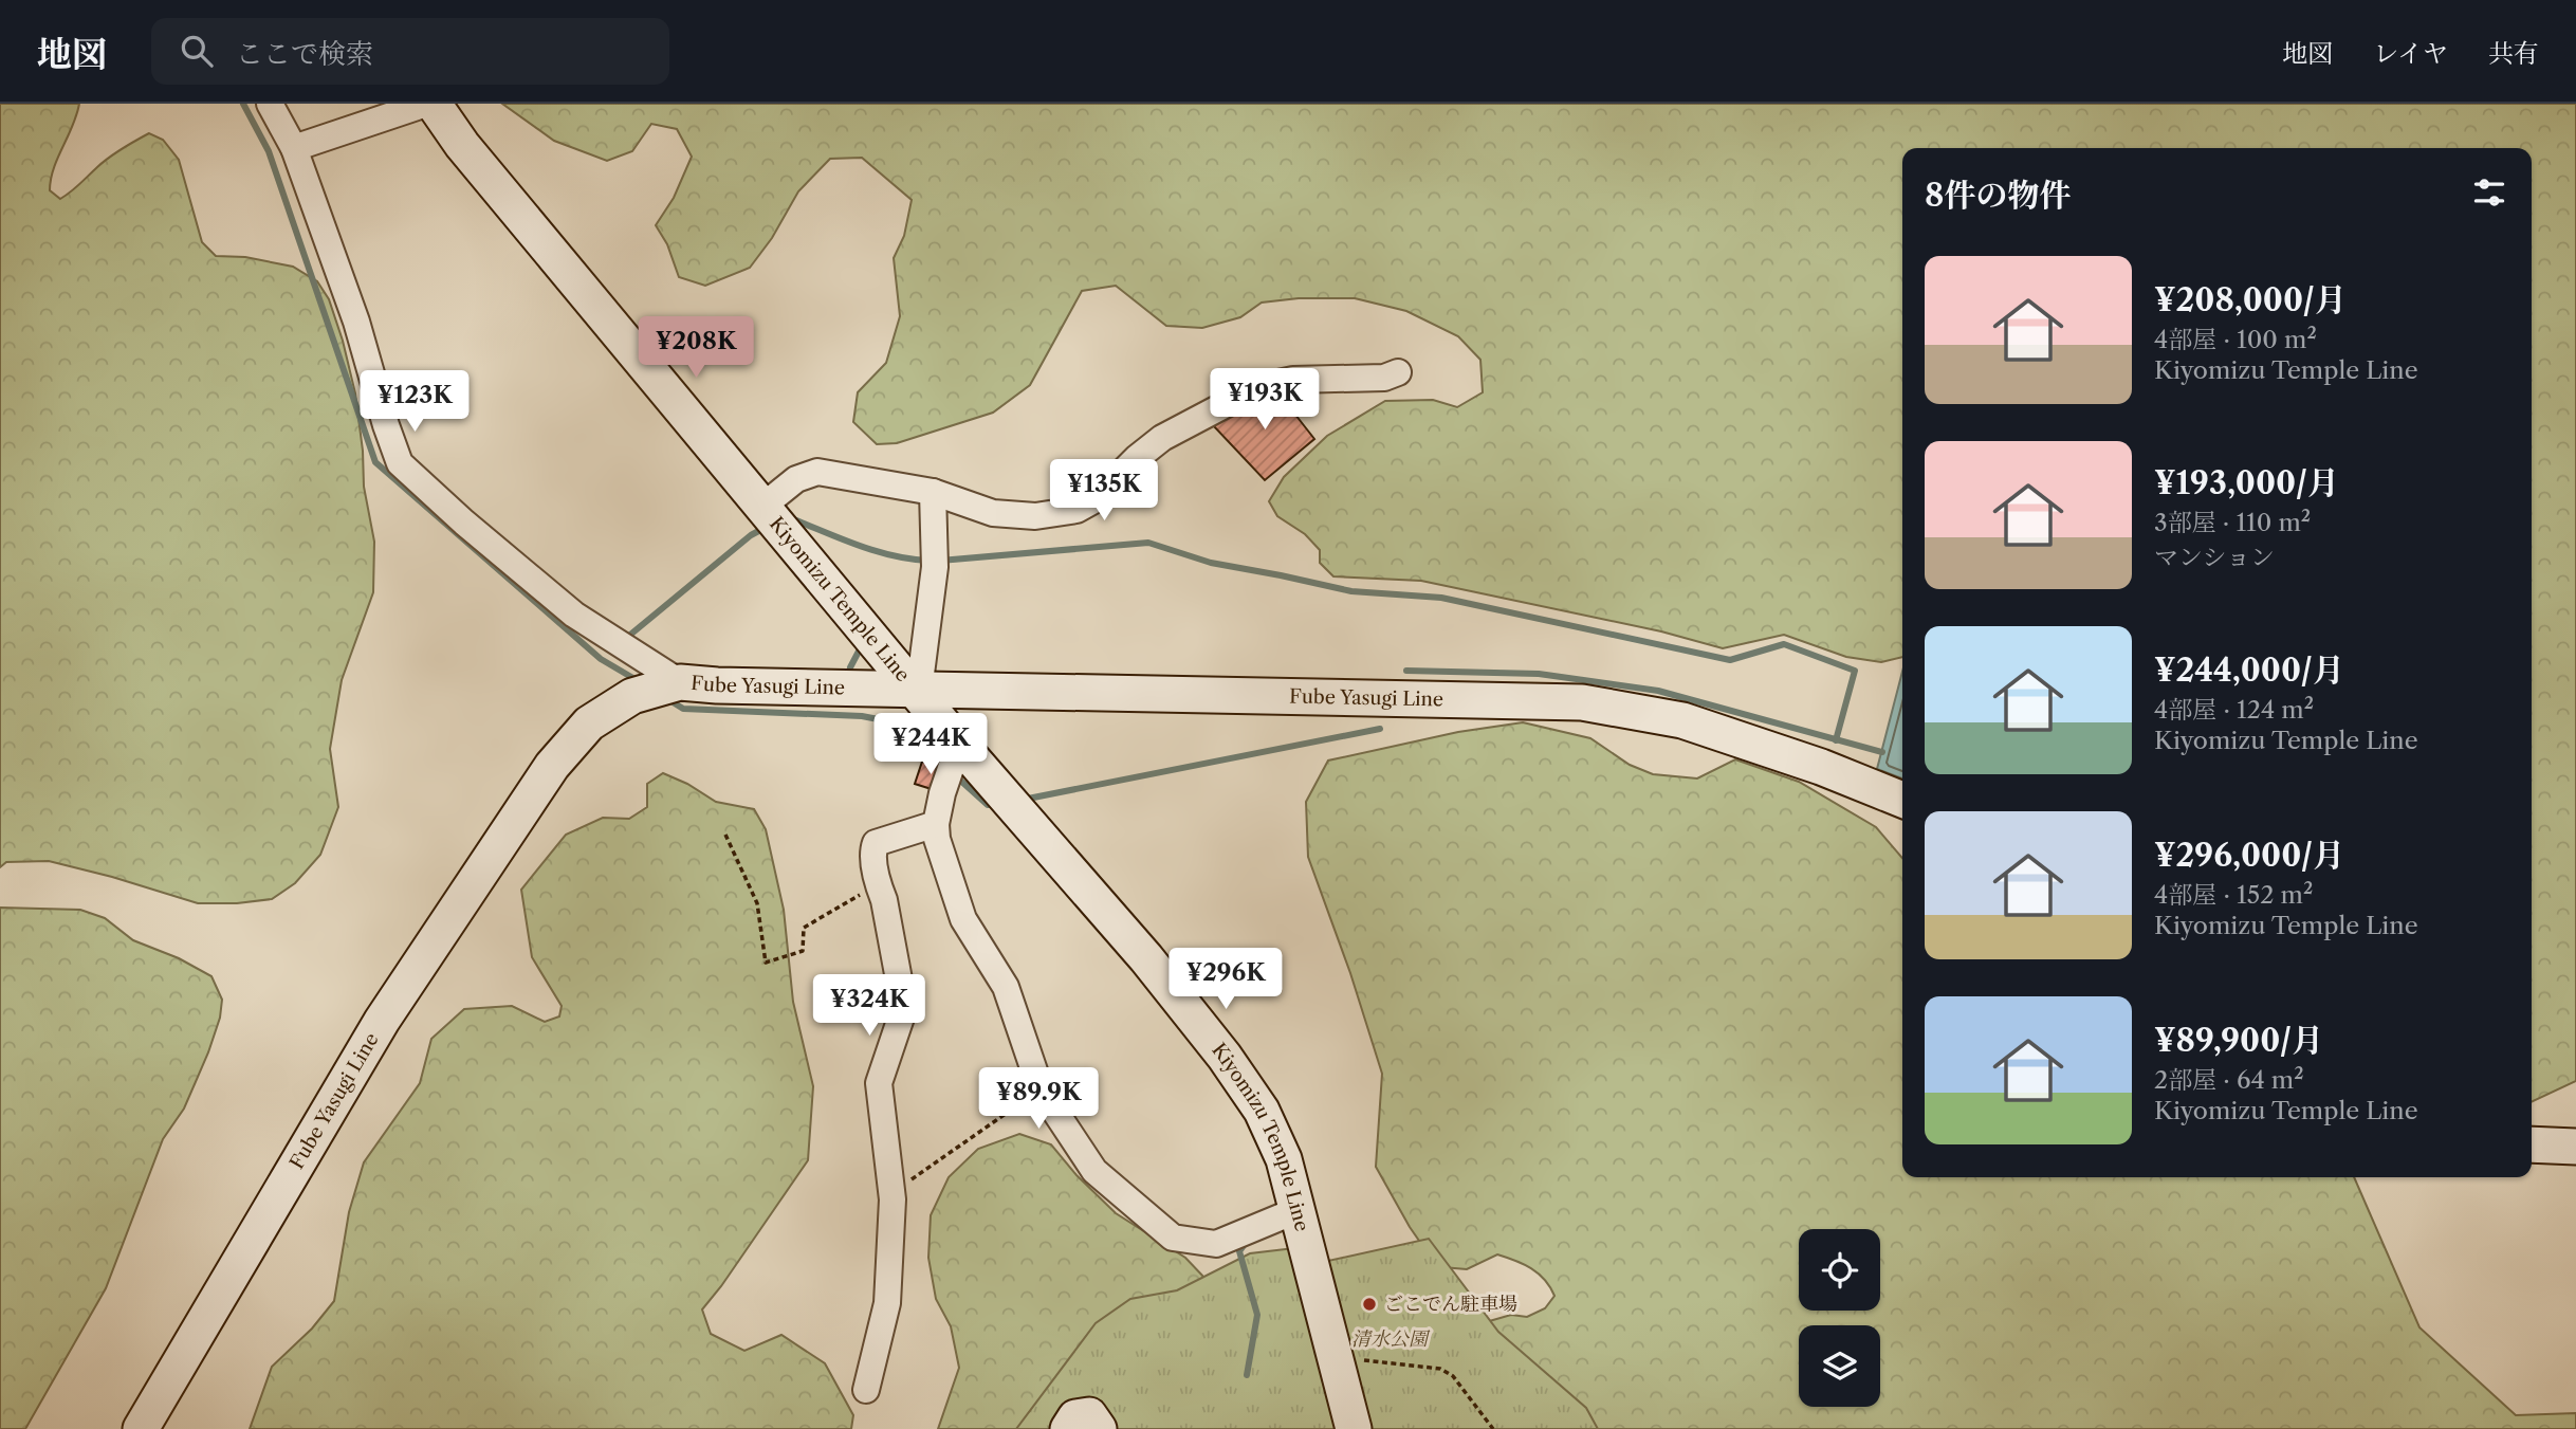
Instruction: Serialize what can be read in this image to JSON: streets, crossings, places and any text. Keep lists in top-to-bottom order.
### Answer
{
  "streets": {
    "main road": ["Kiyomizu Temple Line", "Fube Yasugi Line"]
  },
  "crossings": [
    ["Kiyomizu Temple Line", "Fube Yasugi Line"]
  ],
  "parks": ["清水公園"],
  "places": ["ごこでん駐車場"],
  "page": {
    "header": "地図",
    "search": "ここで検索",
    "nav": ["地図", "レイヤ", "共有"],
    "heading": "8件の物件",
    "list": [
      {
        "name": "¥208,000/月",
        "note": "4部屋 · 100 m² · Kiyomizu Temple Line"
      },
      {
        "name": "¥193,000/月",
        "note": "3部屋 · 110 m² · マンション"
      },
      {
        "name": "¥244,000/月",
        "note": "4部屋 · 124 m² · Kiyomizu Temple Line"
      },
      {
        "name": "¥296,000/月",
        "note": "4部屋 · 152 m² · Kiyomizu Temple Line"
      },
      {
        "name": "¥89,900/月",
        "note": "2部屋 · 64 m² · Kiyomizu Temple Line"
      }
    ],
    "price": [
      "¥208K",
      "¥193K",
      "¥123K",
      "¥135K",
      "¥244K",
      "¥296K",
      "¥324K",
      "¥89.9K"
    ]
  }
}
